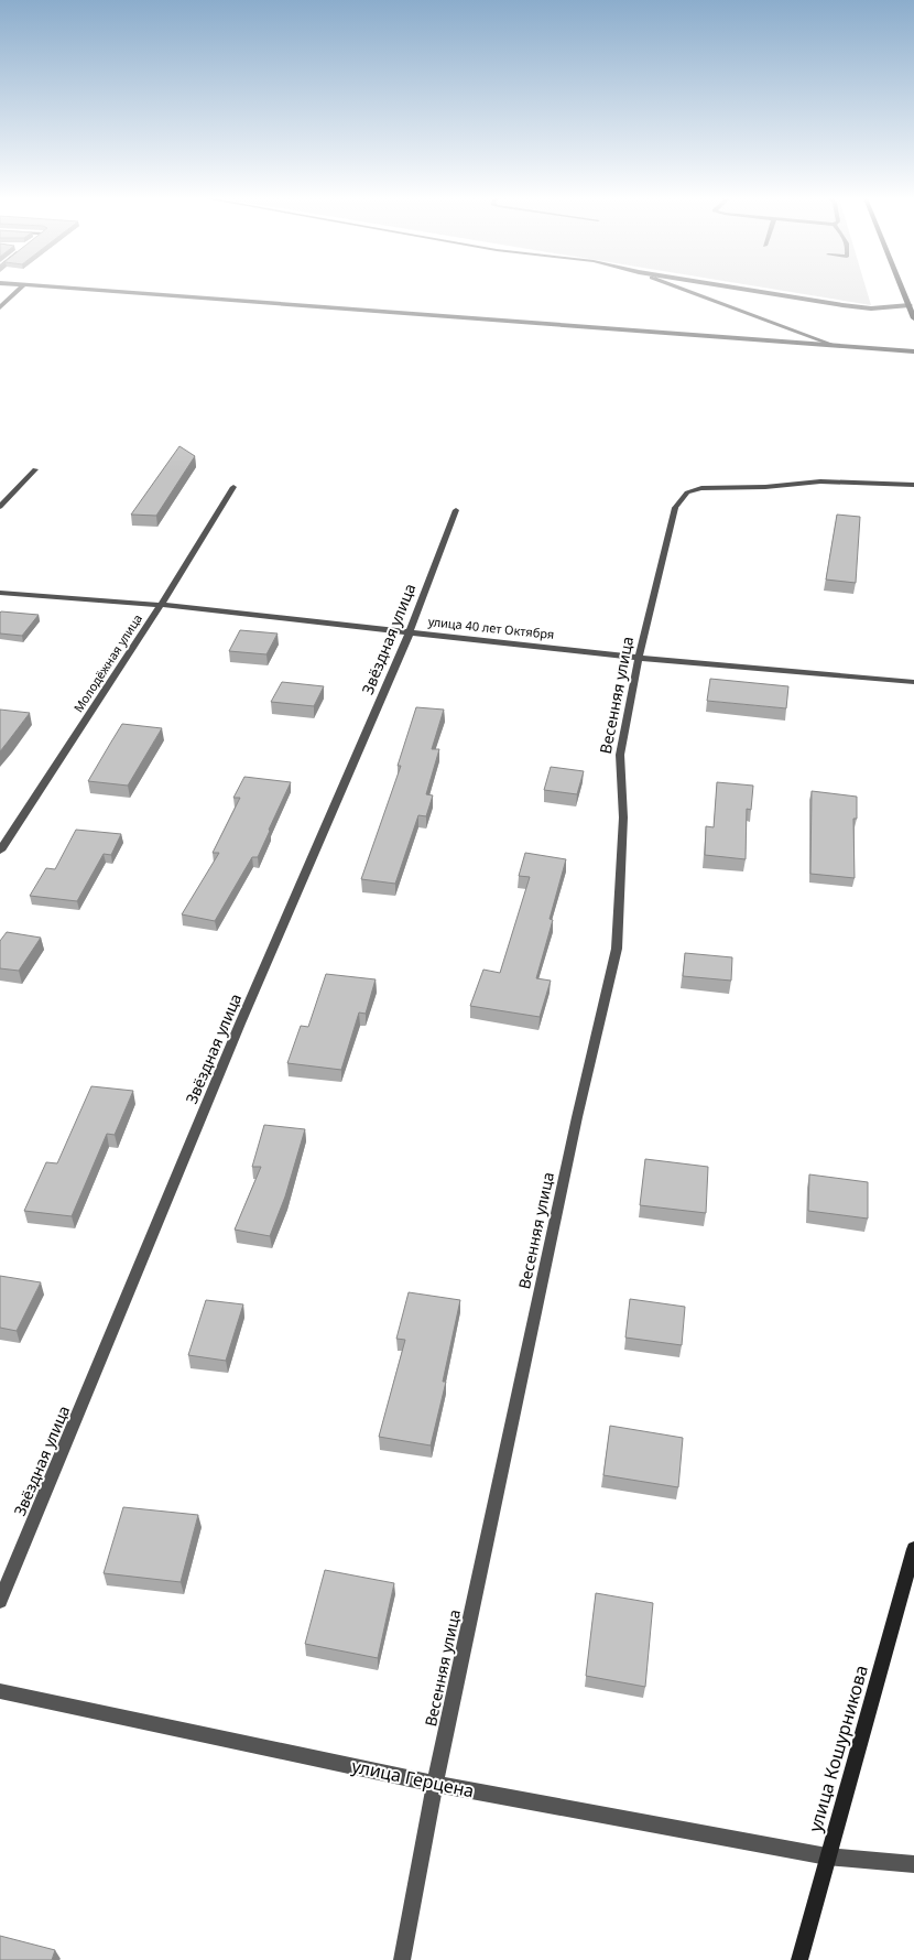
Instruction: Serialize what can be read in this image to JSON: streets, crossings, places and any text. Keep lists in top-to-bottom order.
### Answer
{
  "streets": {
    "main road": ["улица Кошурникова"],
    "street": [
      "улица 40 лет Октября",
      "Звёздная улица",
      "Молодёжная улица",
      "Весенняя улица",
      "улица Герцена"
    ]
  },
  "crossings": [
    ["улица 40 лет Октября", "Звёздная улица"],
    ["улица 40 лет Октября", "Молодёжная улица"],
    ["улица 40 лет Октября", "Весенняя улица"],
    ["Весенняя улица", "улица Герцена"],
    ["улица Кошурникова", "улица Герцена"]
  ]
}
